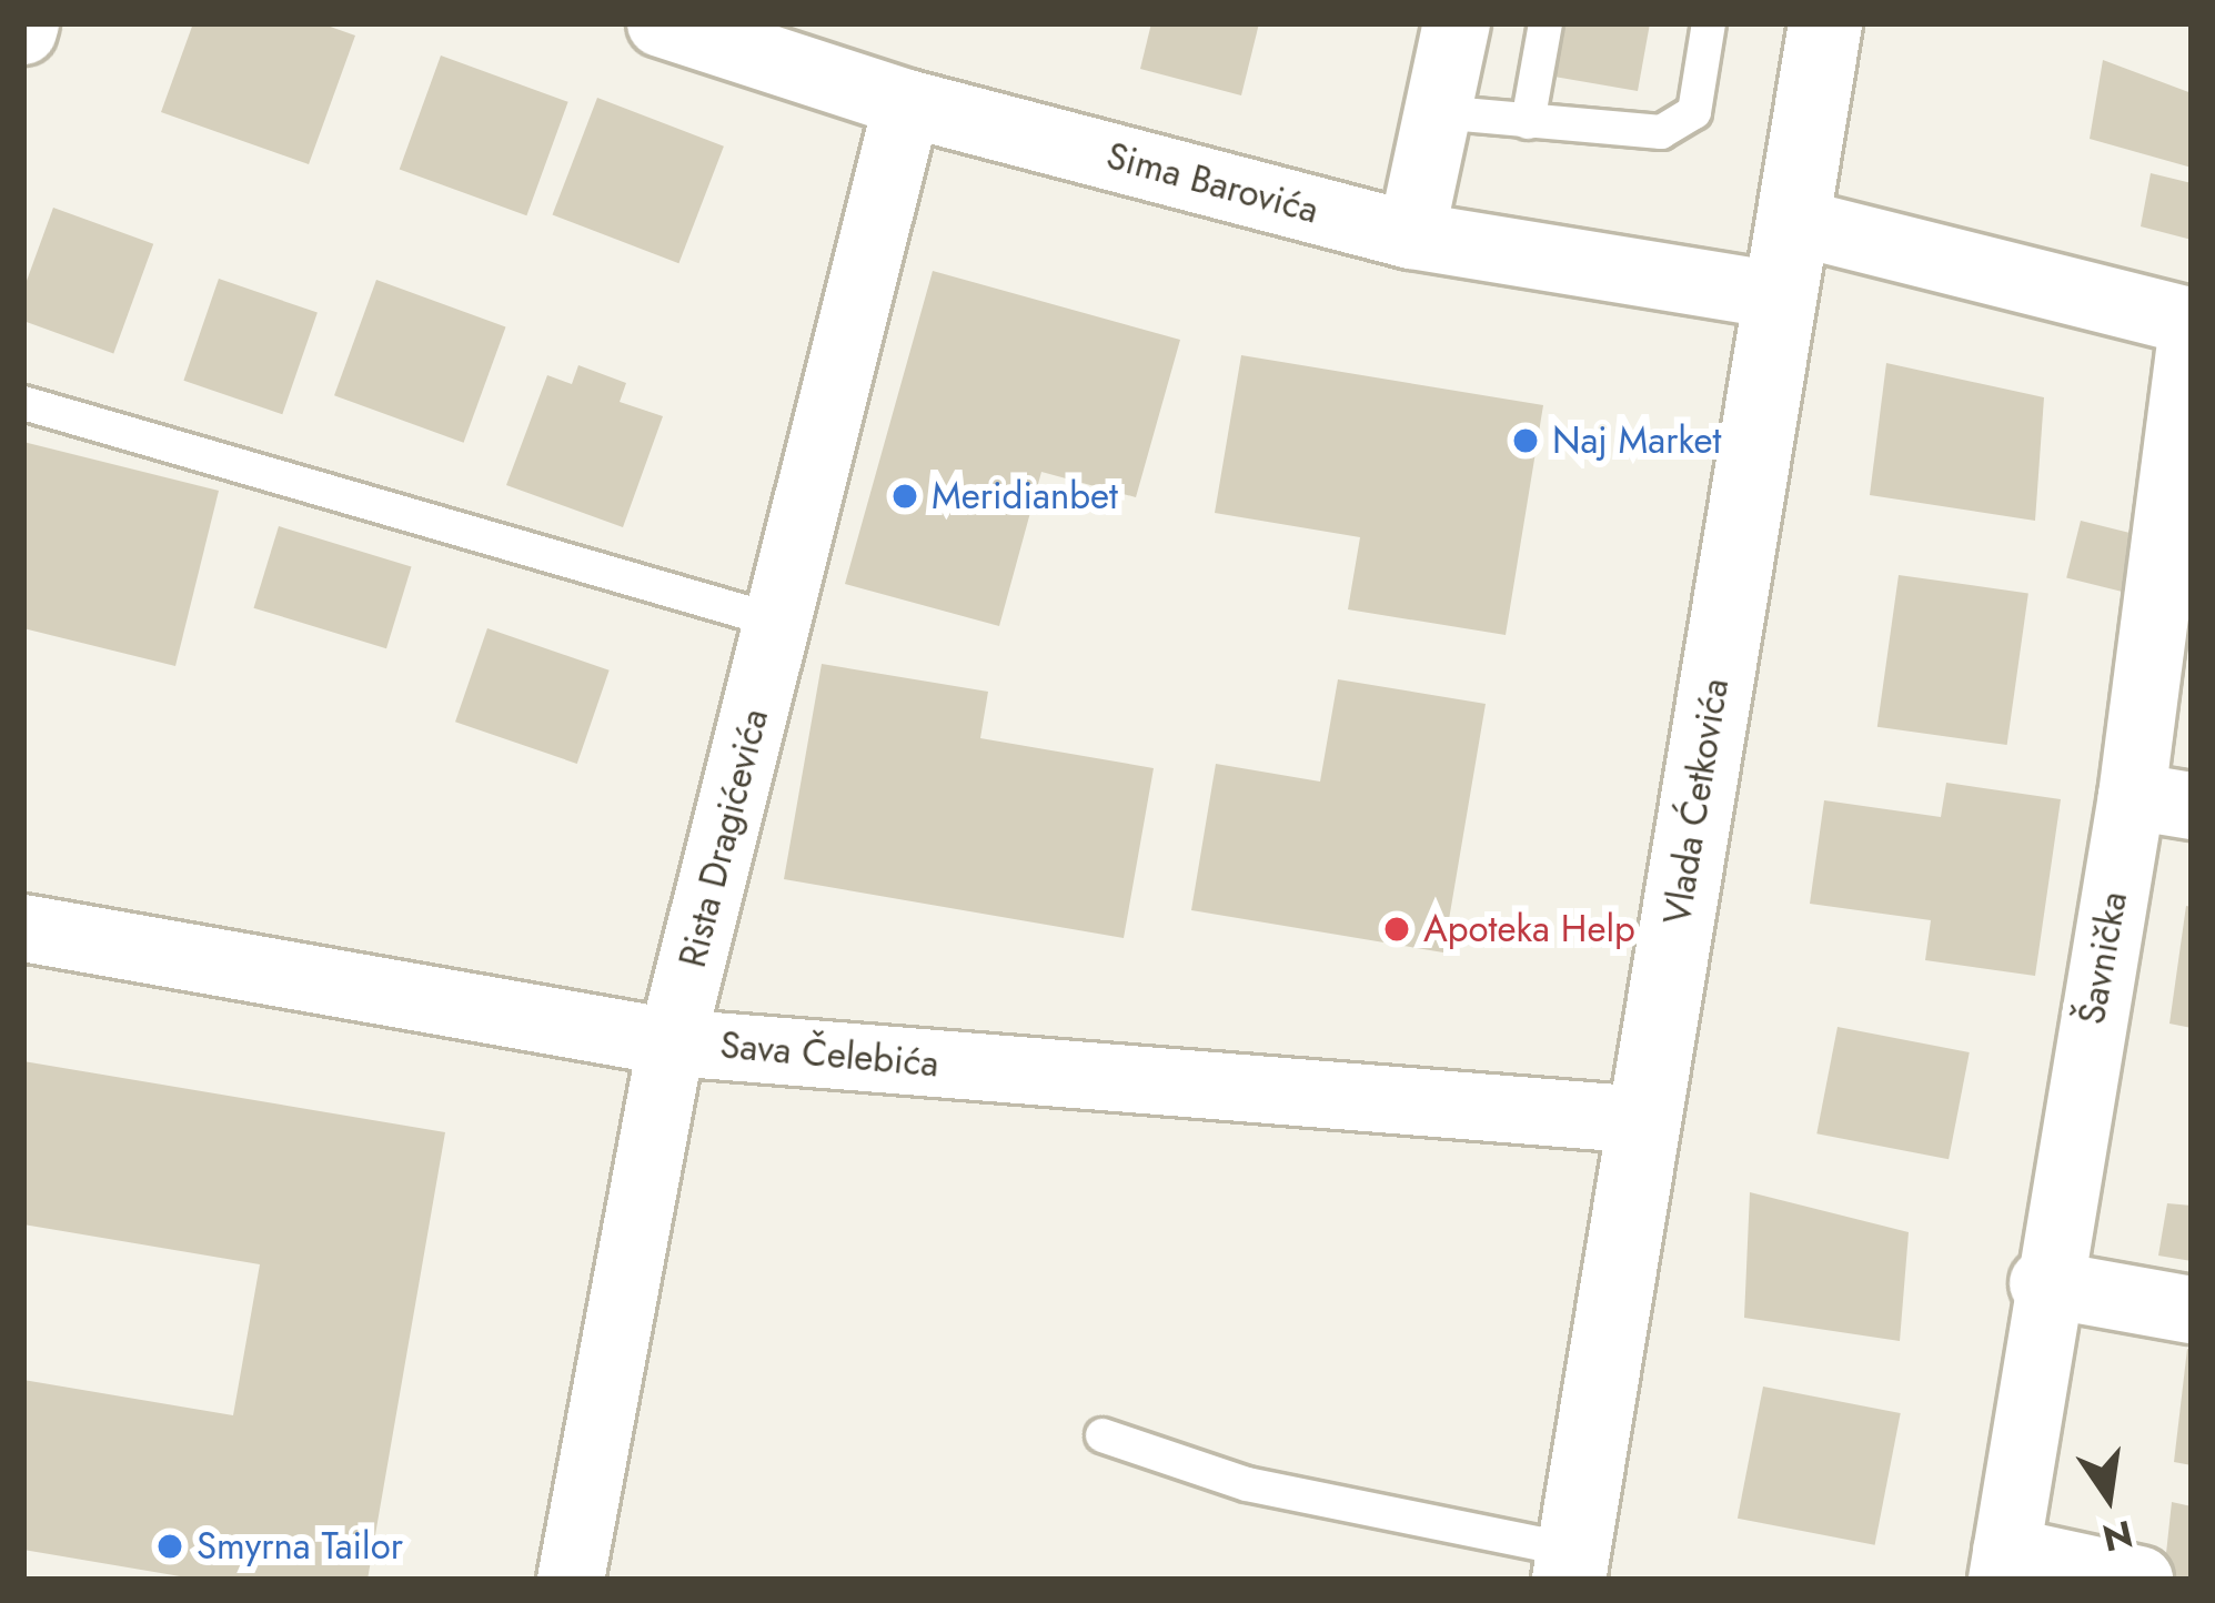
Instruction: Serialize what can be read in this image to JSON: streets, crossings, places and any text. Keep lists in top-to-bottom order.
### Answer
{
  "streets": {
    "street": [
      "Sima Barovića",
      "Vlada Ćetkovića",
      "Rista Dragićevića",
      "Šavnička",
      "Sava Čelebića"
    ]
  },
  "crossings": [
    ["Sima Barovića", "Vlada Ćetkovića"],
    ["Sima Barovića", "Rista Dragićevića"],
    ["Vlada Ćetkovića", "Sava Čelebića"],
    ["Rista Dragićevića", "Sava Čelebića"]
  ],
  "places": [
    "Naj Market",
    "Meridianbet",
    "Apoteka Help",
    "Smyrna Tailor"
  ],
  "north": "bottom"
}
